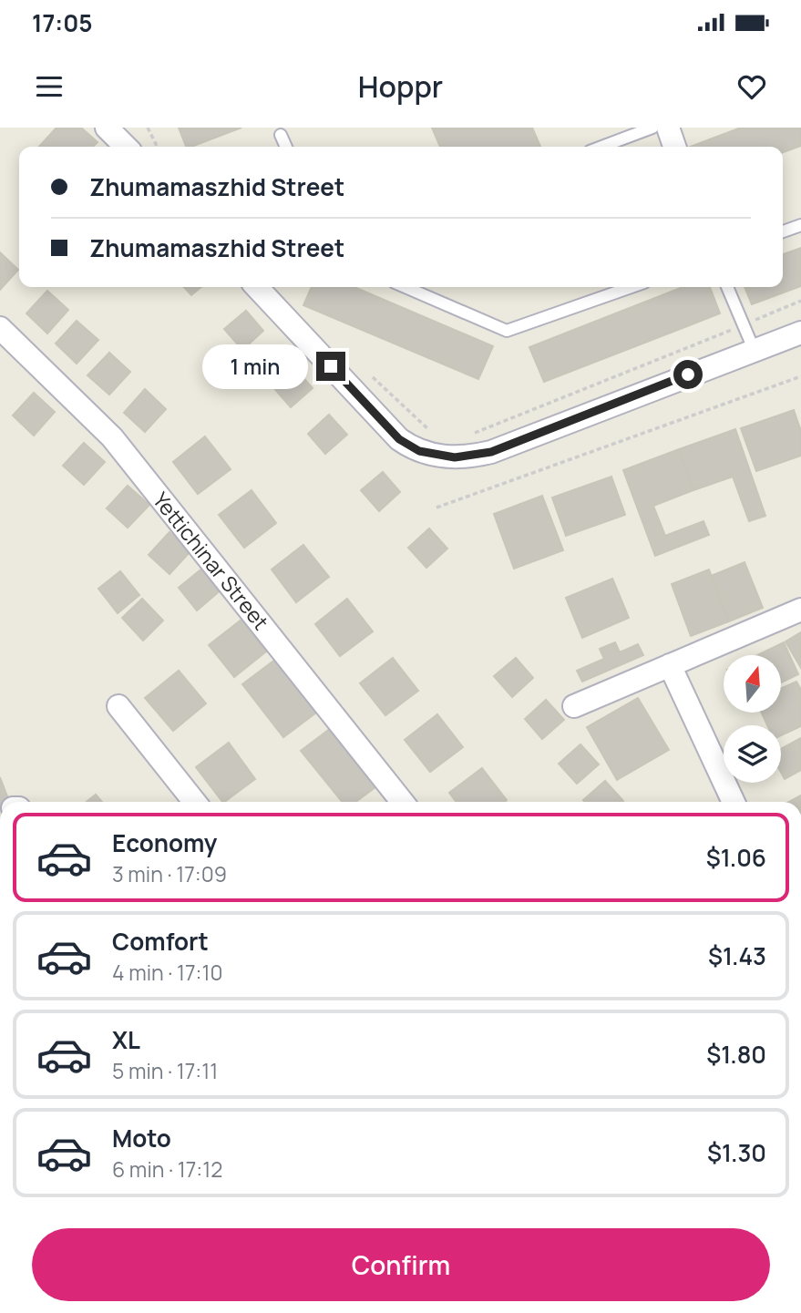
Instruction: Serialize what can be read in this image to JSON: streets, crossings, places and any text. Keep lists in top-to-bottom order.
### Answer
{
  "streets": {
    "street": ["Yettichinаr Street"]
  },
  "north": "top",
  "page": {
    "status": "17:05",
    "header": "Hoppr",
    "banner": ["Zhumamaszhid Street", "Zhumamaszhid Street"],
    "bubble": "1 min",
    "list": [
      {
        "name": "Economy",
        "note": "3 min · 17:09",
        "value": "$1.06"
      },
      {
        "name": "Comfort",
        "note": "4 min · 17:10",
        "value": "$1.43"
      },
      {
        "name": "XL",
        "note": "5 min · 17:11",
        "value": "$1.80"
      },
      {
        "name": "Moto",
        "note": "6 min · 17:12",
        "value": "$1.30"
      }
    ],
    "buttons": "Confirm"
  }
}
